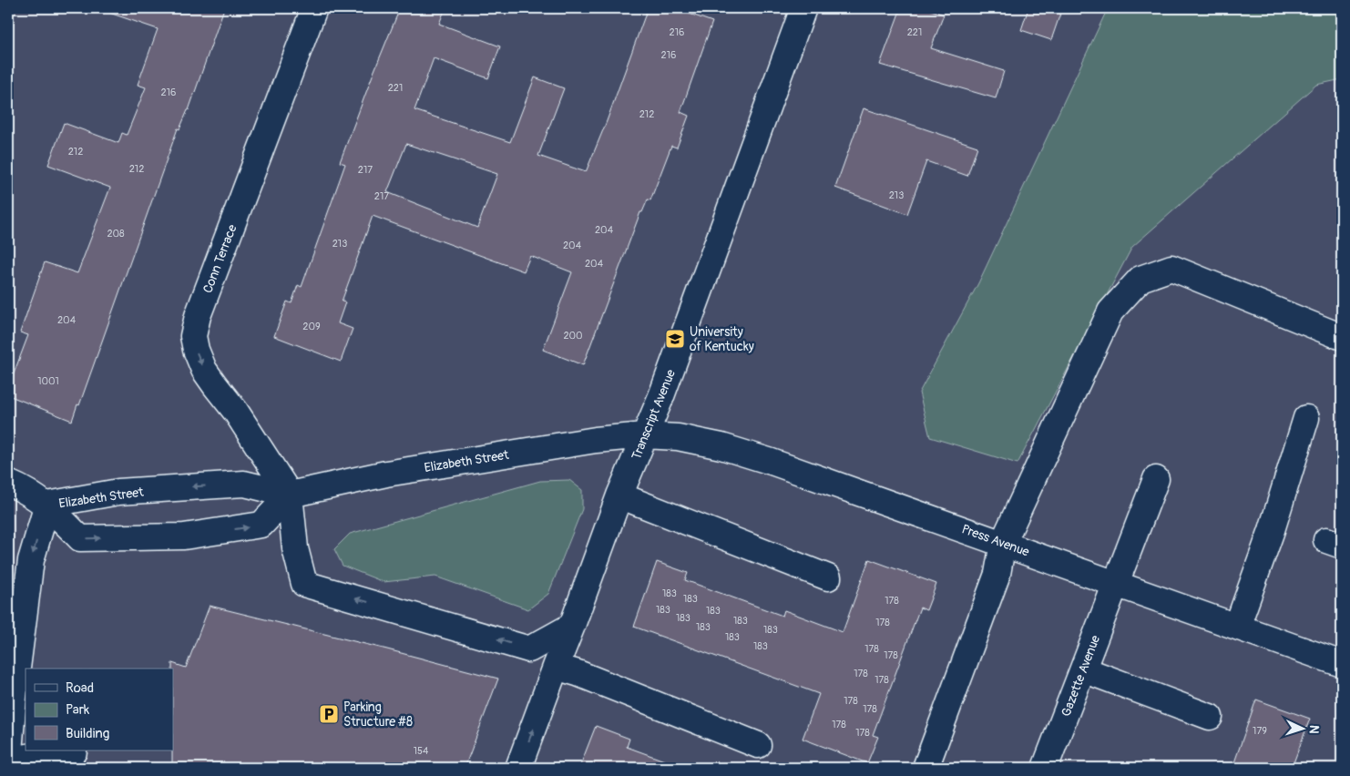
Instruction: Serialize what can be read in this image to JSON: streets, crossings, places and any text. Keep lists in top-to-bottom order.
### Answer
{
  "streets": {
    "street": [
      "Conn Terrace",
      "Transcript Avenue",
      "Elizabeth Street",
      "Press Avenue",
      "Gazette Avenue"
    ]
  },
  "crossings": [
    ["Conn Terrace", "Elizabeth Street"],
    ["Transcript Avenue", "Elizabeth Street"],
    ["Transcript Avenue", "Press Avenue"],
    ["Elizabeth Street", "Press Avenue"],
    ["Press Avenue", "Gazette Avenue"]
  ],
  "one_way": ["Conn Terrace"],
  "places": {
    "school or university": ["University of Kentucky"],
    "parking": ["Parking Structure #8"]
  },
  "house_numbers": [
    "216",
    "221",
    "216",
    "221",
    "216",
    "212",
    "212",
    "212",
    "217",
    "213",
    "217",
    "204",
    "208",
    "213",
    "204",
    "204",
    "204",
    "209",
    "200",
    "1001",
    "183",
    "183",
    "178",
    "183",
    "183",
    "183",
    "183",
    "178",
    "183",
    "183",
    "183",
    "183",
    "178",
    "178",
    "178",
    "178",
    "178",
    "178",
    "178",
    "179",
    "178",
    "154"
  ],
  "legend": ["Road", "Park", "Building"],
  "north": "right"
}
